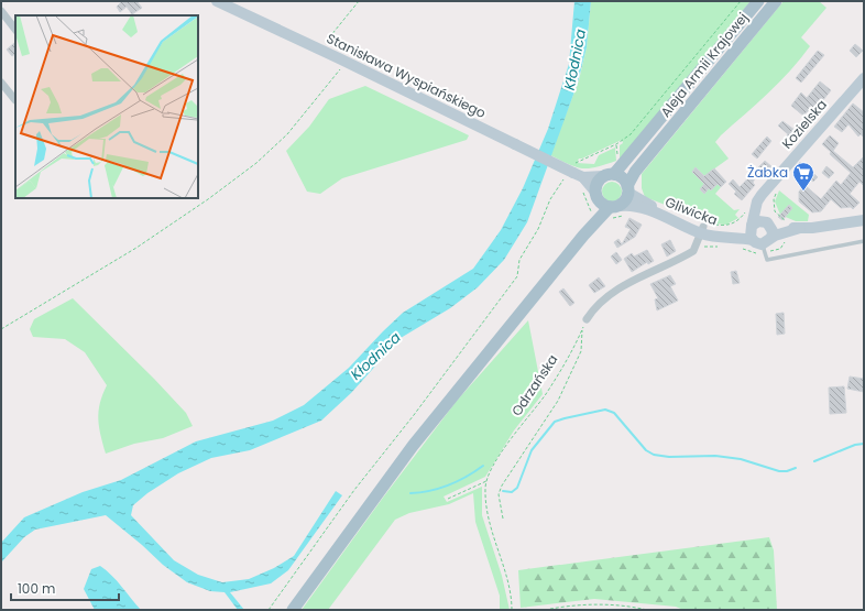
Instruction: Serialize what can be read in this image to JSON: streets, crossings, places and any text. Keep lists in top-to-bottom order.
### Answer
{
  "streets": {
    "main road": [
      "Aleja Armii Krajowej",
      "Stanisława Wyspiańskiego",
      "Kozielska",
      "Gliwicka"
    ],
    "path": ["Odrzańska"]
  },
  "crossings": [
    ["Aleja Armii Krajowej", "Stanisława Wyspiańskiego"],
    ["Aleja Armii Krajowej", "Gliwicka"],
    ["Stanisława Wyspiańskiego", "Gliwicka"],
    ["Kozielska", "Gliwicka"]
  ],
  "water": ["Kłodnica"],
  "places": {
    "supermarket": ["Żabka"]
  },
  "scale_bar": "100 m"
}
